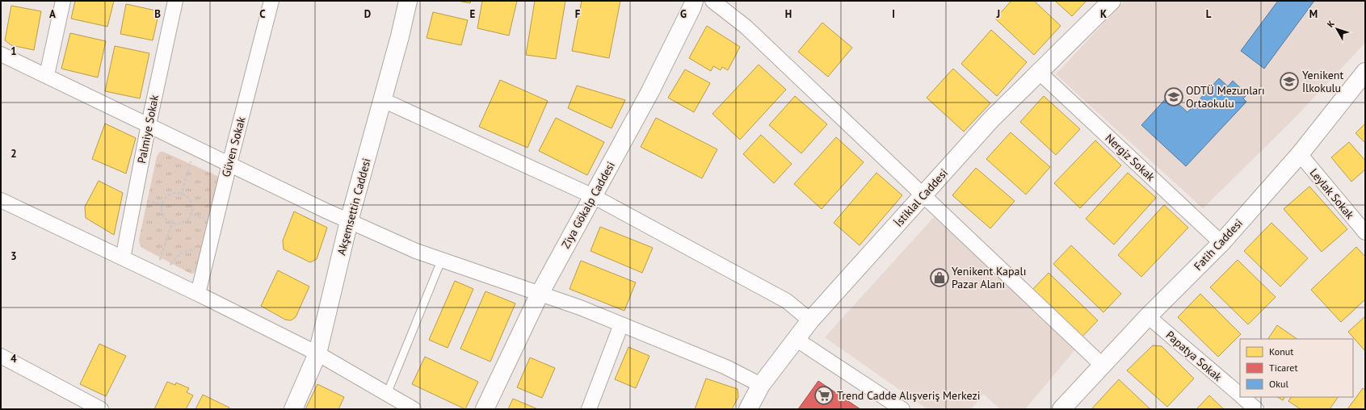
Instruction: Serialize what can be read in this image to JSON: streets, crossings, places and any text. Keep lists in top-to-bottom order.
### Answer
{
  "streets": {
    "street": [
      "Palmiye Sokak",
      "Güven Sokak",
      "Nergiz Sokak",
      "Leylak Sokak",
      "İstiklal Caddesi",
      "Ziya Gökalp Caddesi",
      "Akşemsettin Caddesi",
      "Fatih Caddesi",
      "Papatya Sokak"
    ]
  },
  "crossings": [
    ["Nergiz Sokak", "İstiklal Caddesi"],
    ["Nergiz Sokak", "Fatih Caddesi"],
    ["Leylak Sokak", "Fatih Caddesi"],
    ["Fatih Caddesi", "Papatya Sokak"]
  ],
  "places": {
    "school or university": ["Yenikent İlkokulu", "ODTÜ Mezunları Ortaokulu"],
    "shop": ["Yenikent Kapalı Pazar Alanı"],
    "supermarket": ["Trend Cadde Alışveriş Merkezi"]
  },
  "legend": ["Konut", "Ticaret", "Okul"],
  "north": "top left",
  "grid": {
    "columns": [
      "A",
      "B",
      "C",
      "D",
      "E",
      "F",
      "G",
      "H",
      "I",
      "J",
      "K",
      "L",
      "M"
    ],
    "rows": [
      "1",
      "2",
      "3",
      "4"
    ]
  }
}
